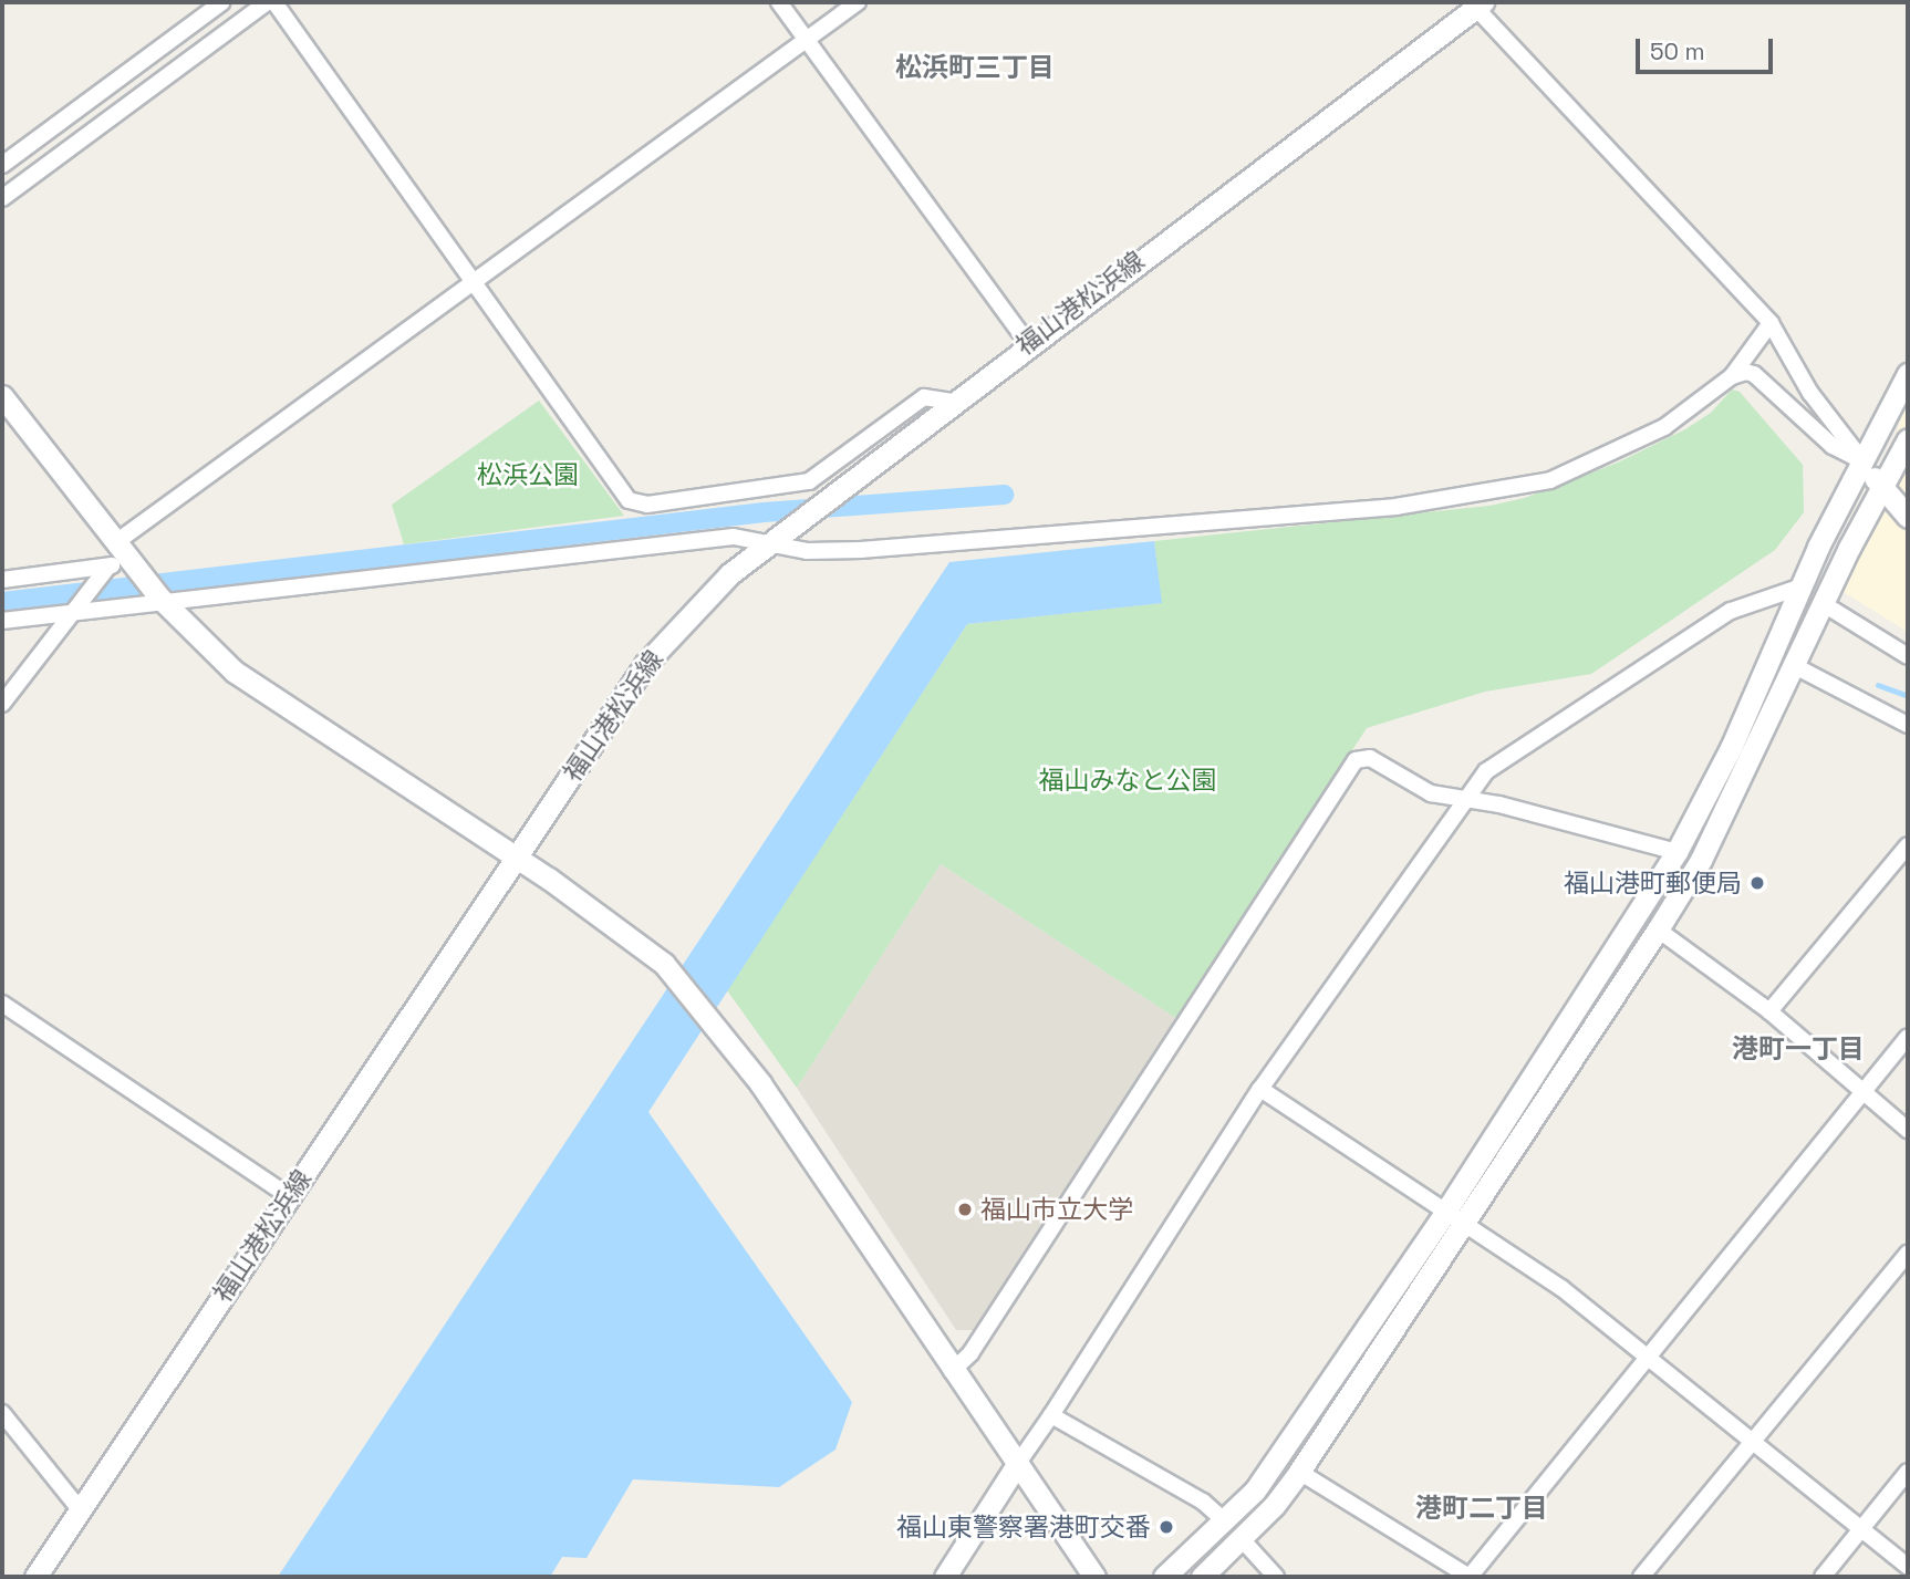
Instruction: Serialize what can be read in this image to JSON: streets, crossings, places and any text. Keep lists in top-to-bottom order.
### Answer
{
  "streets": {
    "street": ["福山港松浜線"]
  },
  "districts": ["松浜町三丁目", "港町一丁目", "港町二丁目"],
  "parks": ["松浜公園", "福山みなと公園"],
  "places": ["福山港町郵便局", "福山市立大学", "福山東警察署港町交番"],
  "scale_bar": "50 m"
}
